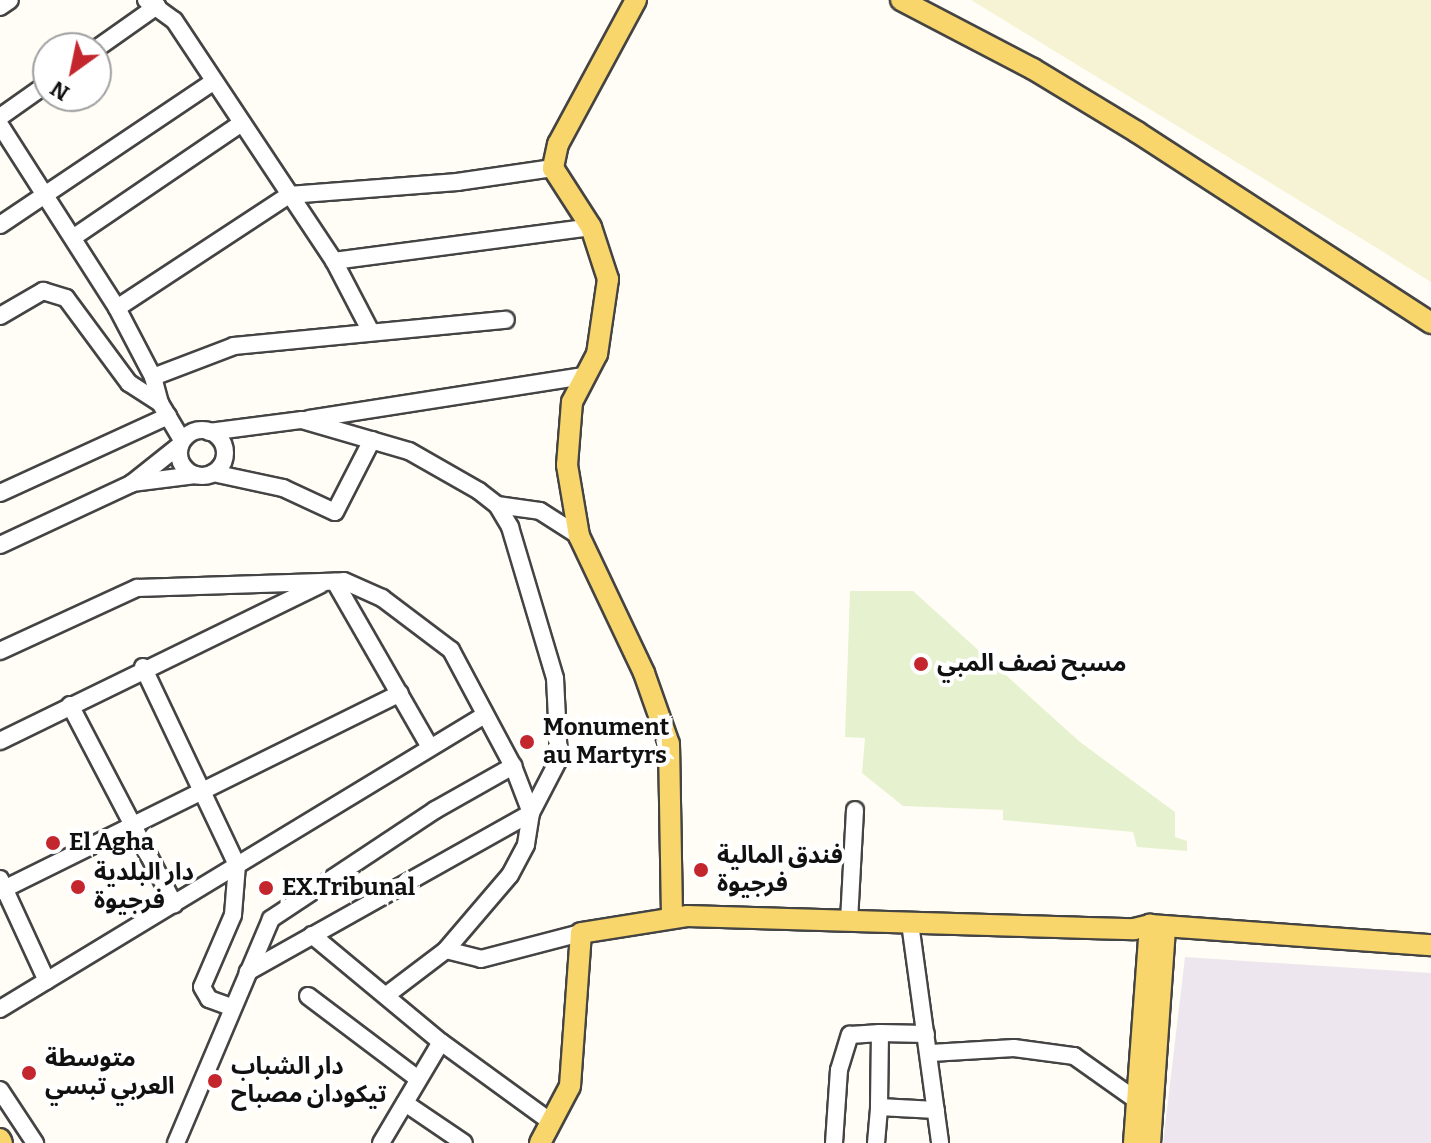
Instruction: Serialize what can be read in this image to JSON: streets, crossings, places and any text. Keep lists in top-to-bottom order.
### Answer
{
  "places": [
    "مسبح نصف المبي",
    "Monument au Martyrs",
    "El Agha",
    "فندق المالية فرجيوة",
    "دار البلدية فرجيوة",
    "EX.Tribunal",
    "متوسطة العربي تبسي",
    "دار الشباب تيكودان مصباح"
  ],
  "north": "bottom left"
}
